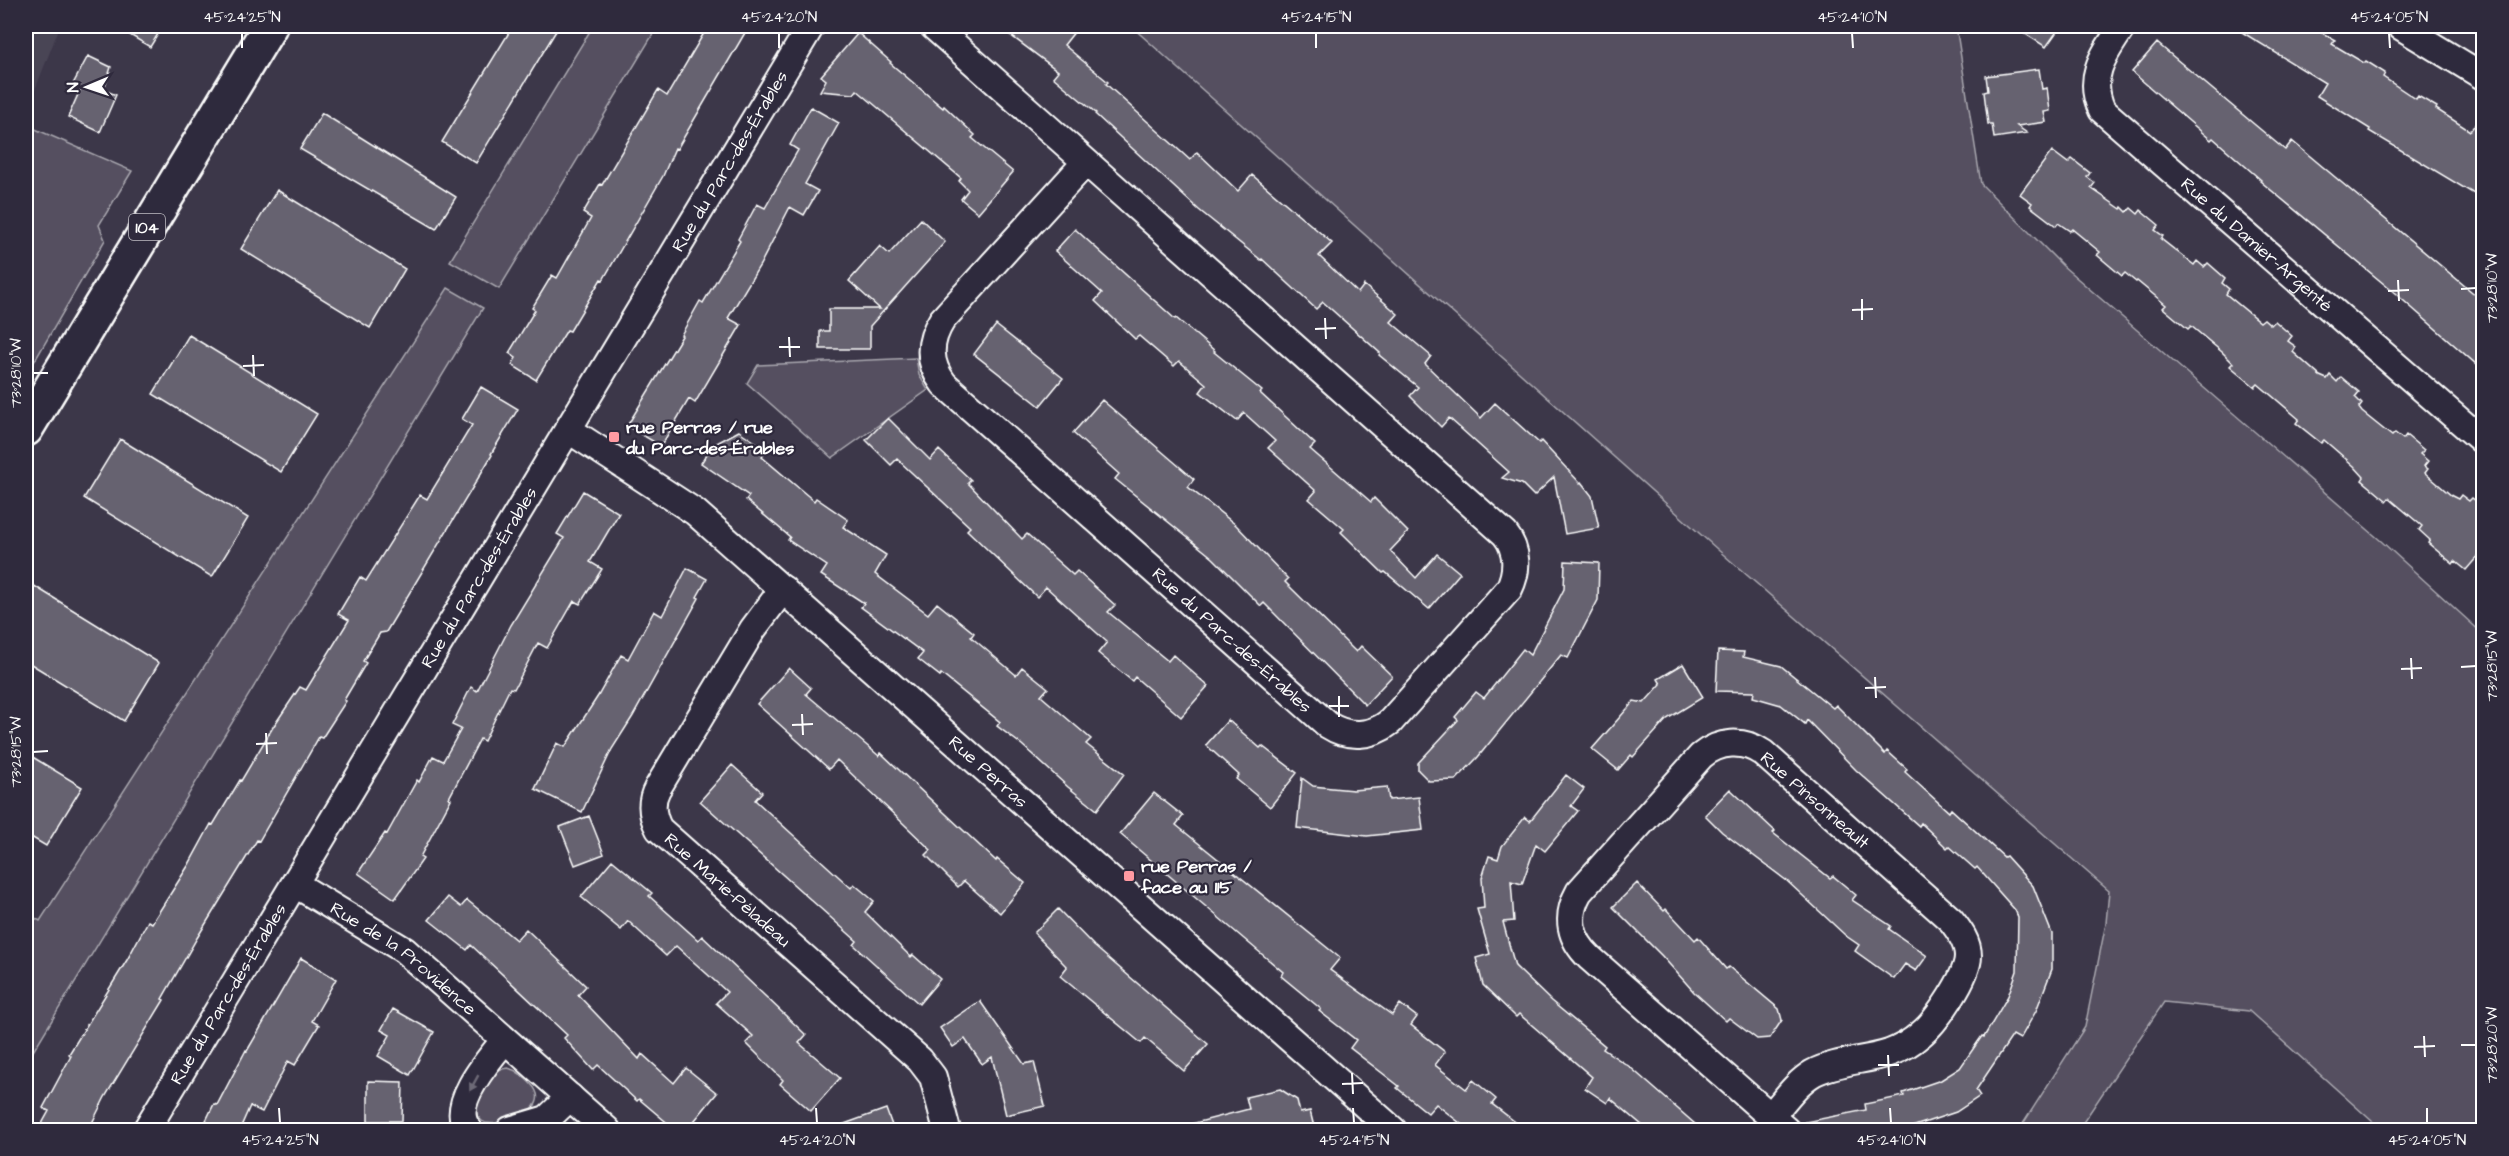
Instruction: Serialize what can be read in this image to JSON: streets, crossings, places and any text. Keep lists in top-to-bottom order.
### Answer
{
  "streets": {
    "main road": ["104"],
    "street": [
      "Rue du Parc-des-Érables",
      "Rue du Damier-Argenté",
      "Rue Perras",
      "Rue Pinsonneault",
      "Rue Marie-Péladeau",
      "Rue de la Providence"
    ]
  },
  "crossings": [
    ["Rue du Parc-des-Érables", "Rue Perras"],
    ["Rue du Parc-des-Érables", "Rue de la Providence"],
    ["Rue Perras", "Rue Marie-Péladeau"]
  ],
  "places": {
    "transit": ["rue Perras / rue du Parc-des-Érables", "rue Perras / face au 115"]
  },
  "north": "left",
  "coordinates": [
    "45°24'25\"N",
    "45°24'20\"N",
    "45°24'15\"N",
    "45°24'10\"N",
    "45°24'05\"N",
    "73°28'10\"W",
    "73°28'15\"W",
    "73°28'20\"W"
  ]
}
